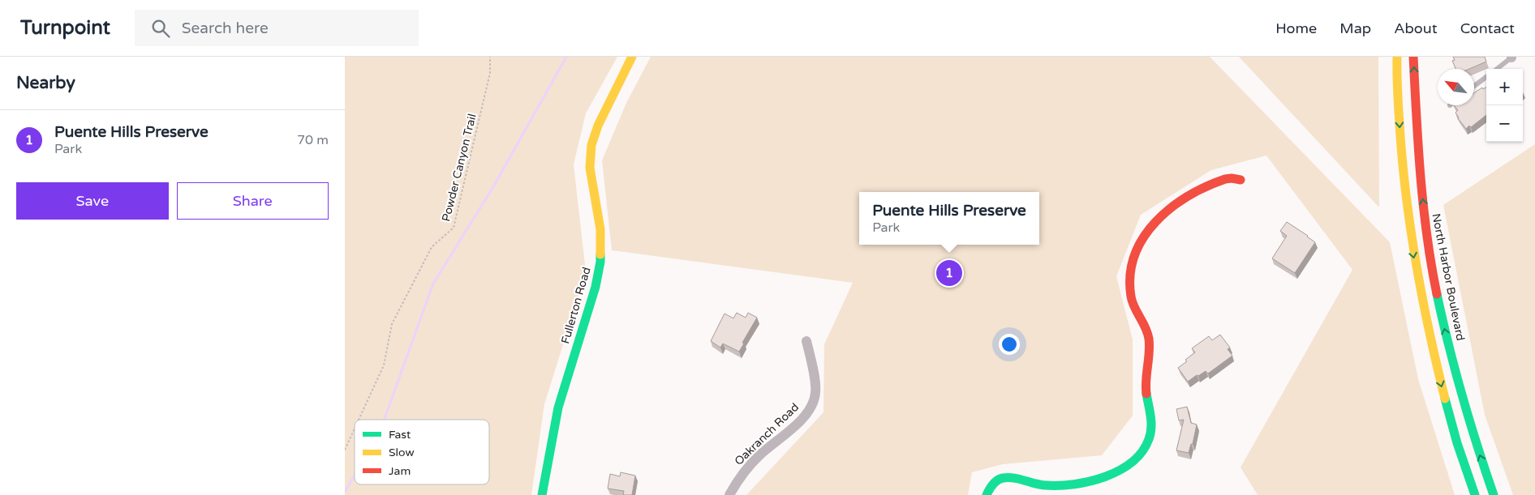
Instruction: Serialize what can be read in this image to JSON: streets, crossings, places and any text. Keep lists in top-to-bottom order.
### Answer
{
  "streets": {
    "street": ["North Harbor Boulevard", "Fullerton Road", "Oakranch Road"],
    "path": ["Powder Canyon Trail"]
  },
  "legend": ["Fast", "Slow", "Jam"],
  "north": "top left",
  "page": {
    "header": "Turnpoint",
    "search": "Search here",
    "nav": [
      "Home",
      "Map",
      "About",
      "Contact"
    ],
    "heading": "Nearby",
    "map_buttons": ["+", "−"],
    "list": [
      {
        "mark": "1",
        "name": "Puente Hills Preserve",
        "note": "Park",
        "value": "70 m"
      }
    ],
    "buttons": ["Save", "Share"],
    "popup": ["Puente Hills Preserve", "Park"],
    "pins": "1"
  }
}
